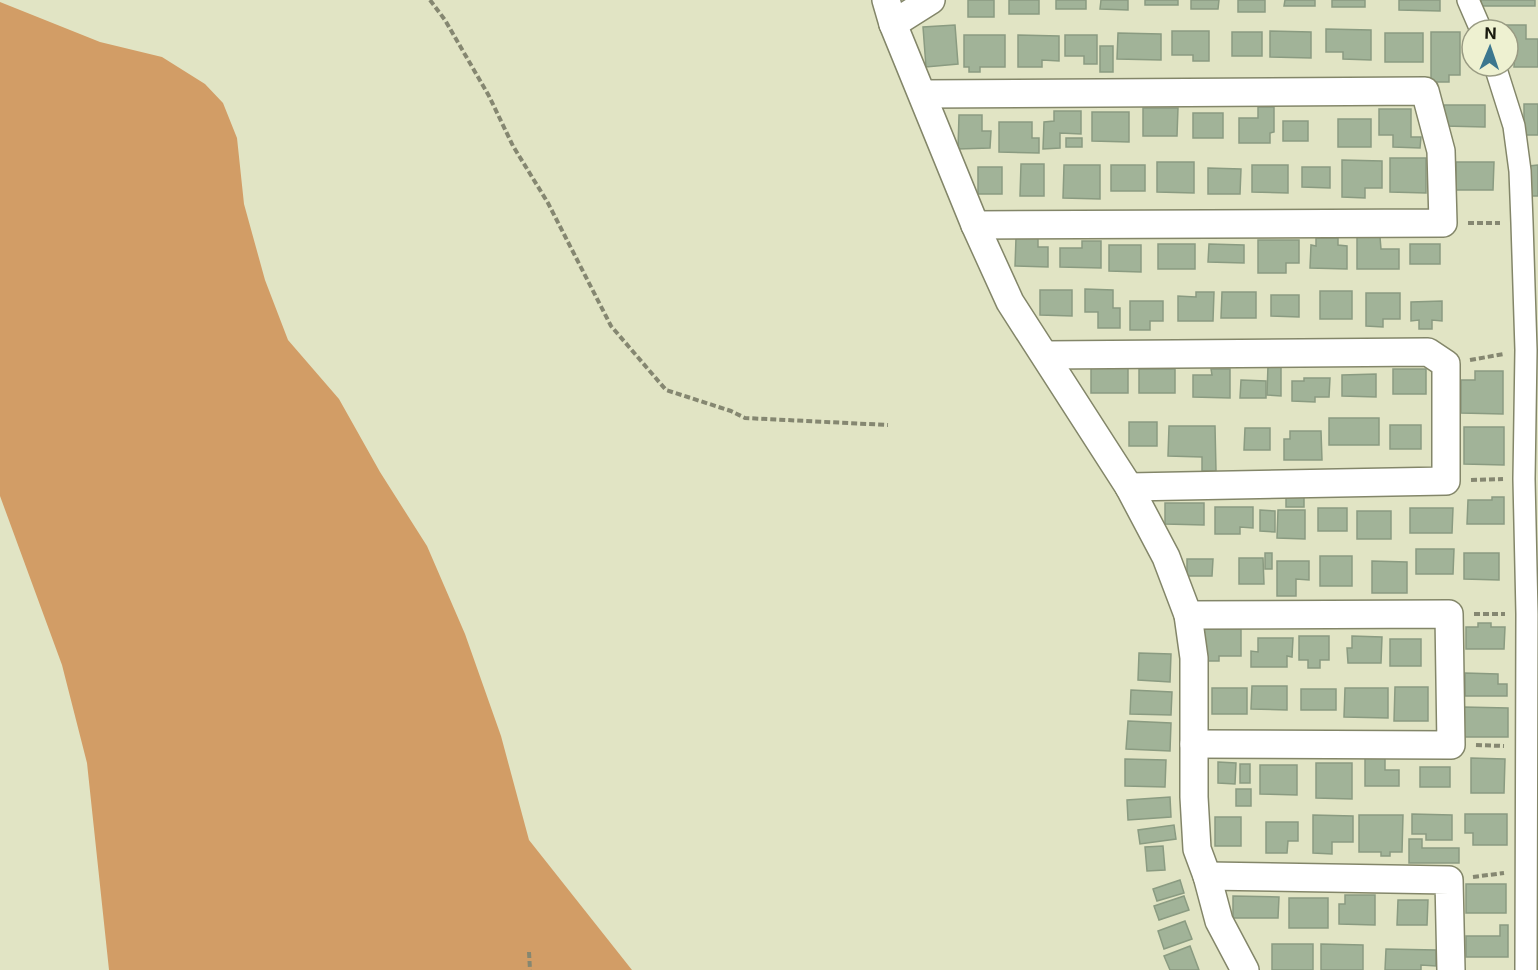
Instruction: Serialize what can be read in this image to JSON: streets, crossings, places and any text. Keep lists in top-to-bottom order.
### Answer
{
  "north": "top"
}
